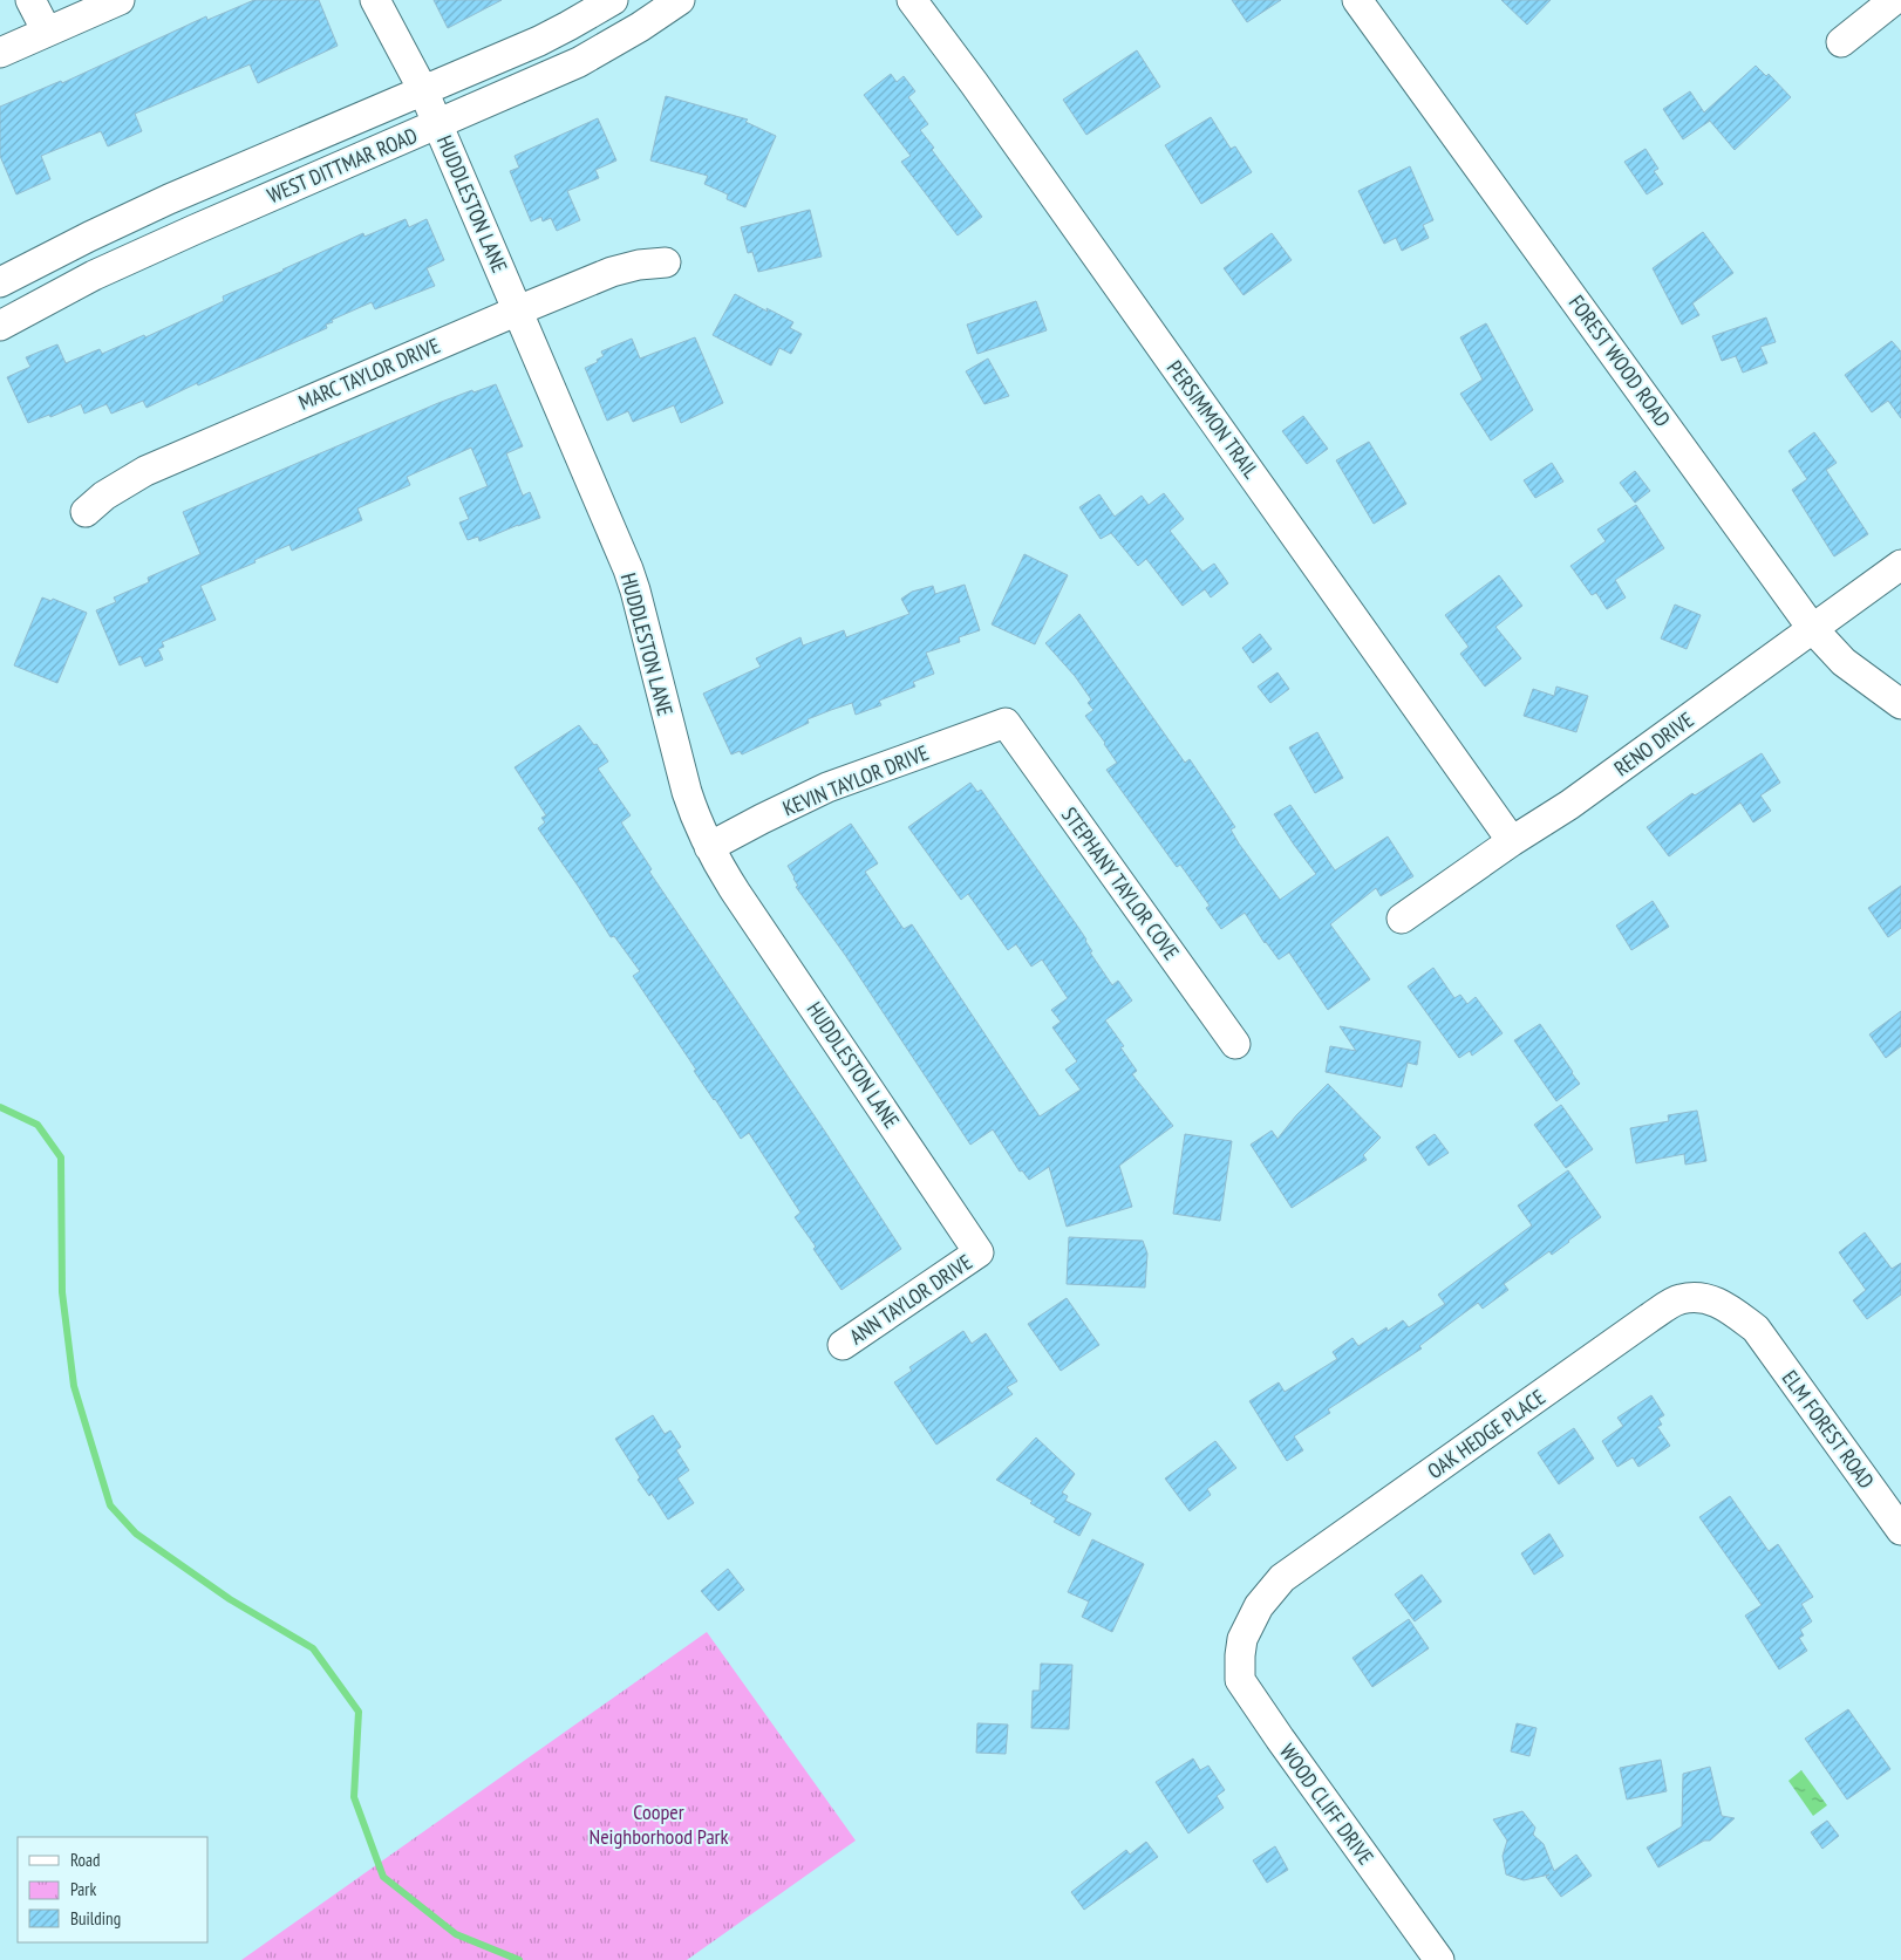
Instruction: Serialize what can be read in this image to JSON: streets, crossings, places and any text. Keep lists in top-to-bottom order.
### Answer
{
  "streets": {
    "street": [
      "WEST DITTMAR ROAD",
      "HUDDLESTON LANE",
      "FOREST WOOD ROAD",
      "MARC TAYLOR DRIVE",
      "PERSIMMON TRAIL",
      "RENO DRIVE",
      "KEVIN TAYLOR DRIVE",
      "STEPHANY TAYLOR COVE",
      "ANN TAYLOR DRIVE",
      "ELM FOREST ROAD",
      "OAK HEDGE PLACE",
      "WOOD CLIFF DRIVE"
    ]
  },
  "crossings": [
    ["WEST DITTMAR ROAD", "HUDDLESTON LANE"],
    ["HUDDLESTON LANE", "MARC TAYLOR DRIVE"],
    ["HUDDLESTON LANE", "KEVIN TAYLOR DRIVE"],
    ["HUDDLESTON LANE", "ANN TAYLOR DRIVE"],
    ["FOREST WOOD ROAD", "RENO DRIVE"],
    ["PERSIMMON TRAIL", "RENO DRIVE"],
    ["KEVIN TAYLOR DRIVE", "STEPHANY TAYLOR COVE"],
    ["ELM FOREST ROAD", "OAK HEDGE PLACE"],
    ["OAK HEDGE PLACE", "WOOD CLIFF DRIVE"]
  ],
  "parks": ["Cooper Neighborhood Park"],
  "legend": ["Road", "Park", "Building"]
}
